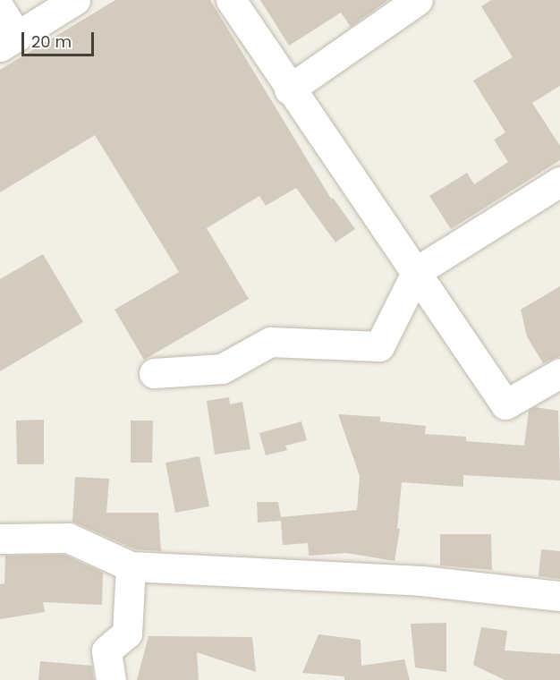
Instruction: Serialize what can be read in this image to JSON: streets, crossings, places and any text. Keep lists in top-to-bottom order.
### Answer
{
  "scale_bar": "20 m"
}
